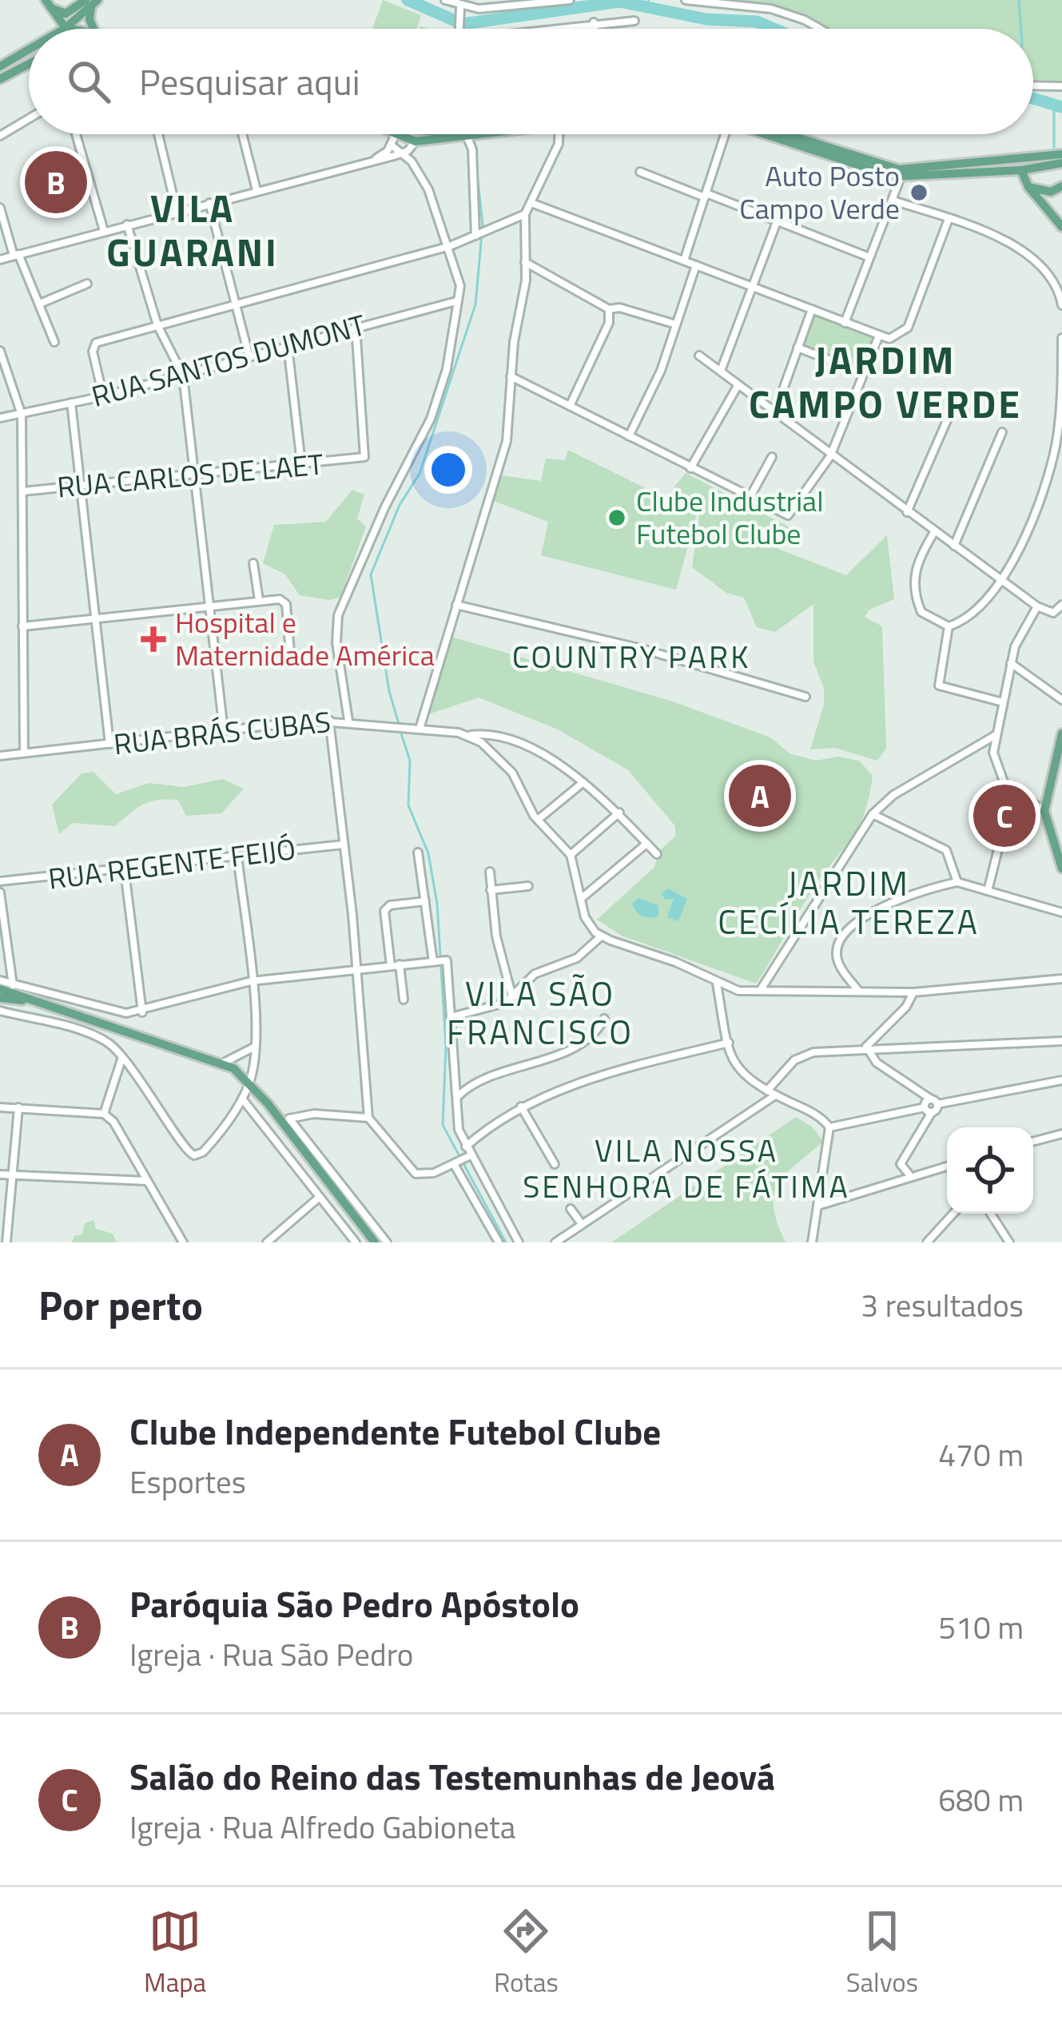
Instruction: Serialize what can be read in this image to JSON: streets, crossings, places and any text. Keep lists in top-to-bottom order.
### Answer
{
  "streets": {
    "street": [
      "RUA SANTOS DUMONT",
      "RUA CARLOS DE LAET",
      "RUA BRÁS CUBAS",
      "RUA REGENTE FEIJÓ"
    ]
  },
  "crossings": [
    ["RUA SANTOS DUMONT", "RUA CARLOS DE LAET"]
  ],
  "districts": [
    "VILA GUARANI",
    "JARDIM CAMPO VERDE",
    "COUNTRY PARK",
    "JARDIM CECÍLIA TEREZA",
    "VILA SÃO FRANCISCO",
    "VILA NOSSA SENHORA DE FÁTIMA"
  ],
  "places": {
    "other": ["Auto Posto Campo Verde", "Clube Industrial Futebol Clube"],
    "health": ["Hospital e Maternidade América"]
  },
  "page": {
    "search": "Pesquisar aqui",
    "pins": ["B", "A", "C"],
    "heading": ["Por perto", "3 resultados"],
    "list": [
      {
        "mark": "A",
        "name": "Clube Independente Futebol Clube",
        "note": "Esportes",
        "value": "470 m"
      },
      {
        "mark": "B",
        "name": "Paróquia São Pedro Apóstolo",
        "note": "Igreja · Rua São Pedro",
        "value": "510 m"
      },
      {
        "mark": "C",
        "name": "Salão do Reino das Testemunhas de Jeová",
        "note": "Igreja · Rua Alfredo Gabioneta",
        "value": "680 m"
      }
    ],
    "nav": ["Mapa", "Rotas", "Salvos"]
  }
}
